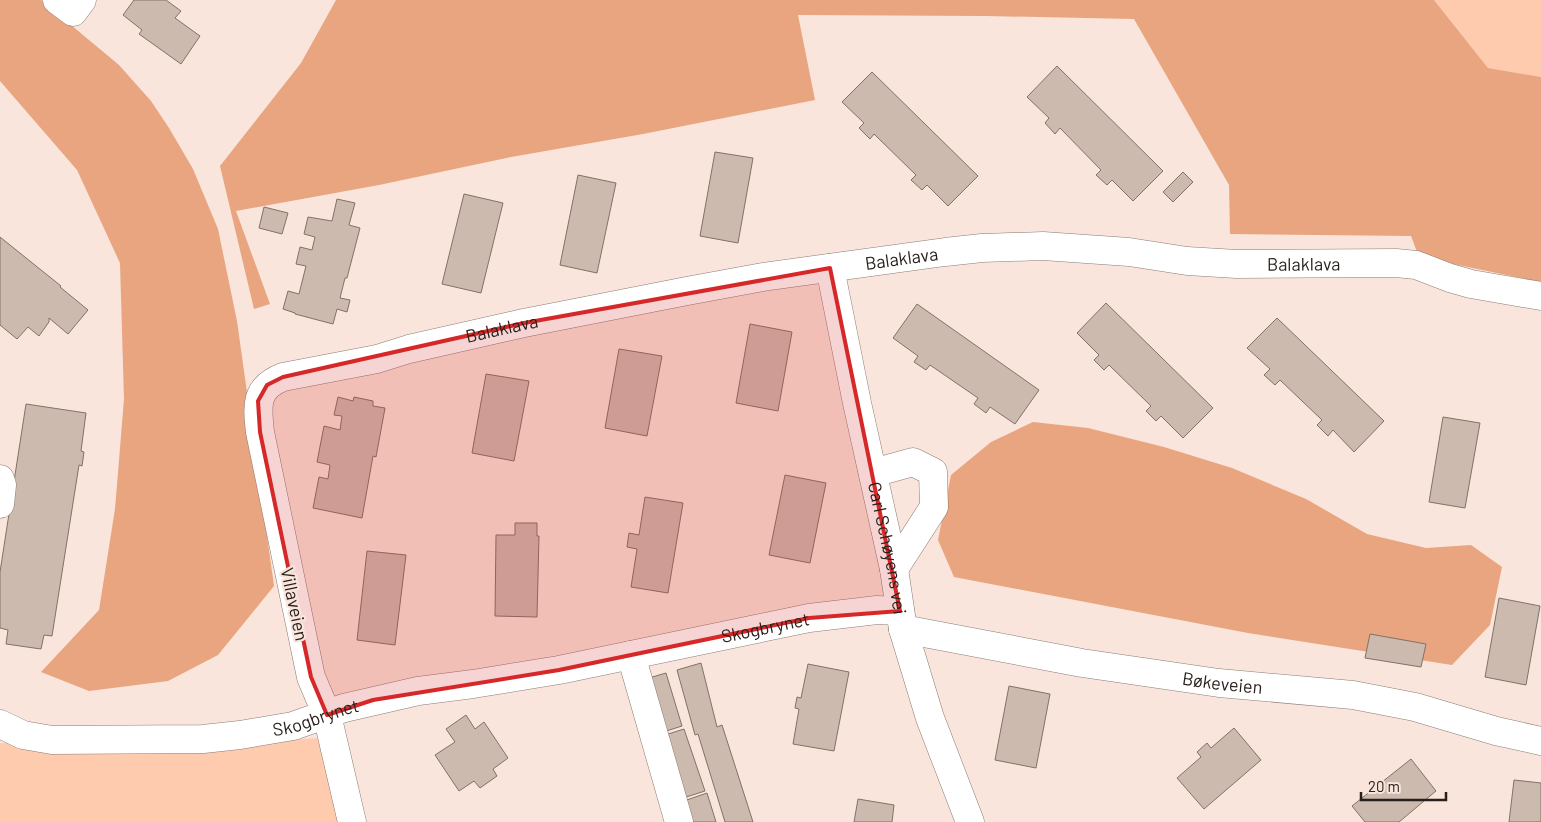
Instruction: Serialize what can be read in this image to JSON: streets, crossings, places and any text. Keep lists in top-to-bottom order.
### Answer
{
  "streets": {
    "street": [
      "Balaklava",
      "Carl Schøyens vei",
      "Villaveien",
      "Skogbrynet",
      "Bøkeveien"
    ]
  },
  "crossings": [
    ["Balaklava", "Carl Schøyens vei"],
    ["Balaklava", "Villaveien"],
    ["Carl Schøyens vei", "Skogbrynet"],
    ["Carl Schøyens vei", "Bøkeveien"],
    ["Villaveien", "Skogbrynet"],
    ["Skogbrynet", "Bøkeveien"]
  ],
  "scale_bar": "20 m"
}
